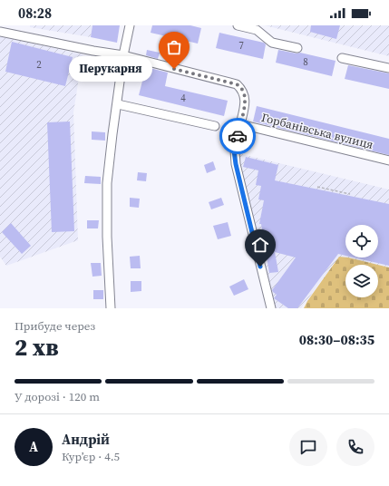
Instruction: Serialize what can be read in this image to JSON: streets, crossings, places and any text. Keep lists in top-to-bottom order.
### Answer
{
  "streets": {
    "street": ["Горбанівська вулиця"]
  },
  "places": ["Перукарня"],
  "house_numbers": [
    "7",
    "8",
    "2",
    "4"
  ],
  "page": {
    "status": "08:28",
    "bubble": "Перукарня",
    "heading": ["2 хв", "Прибуде через", "08:30–08:35"],
    "panel": ["Андрій", "Кур’єр · 4.5"],
    "bar": "У дорозі · 120 m",
    "round": "А"
  }
}
